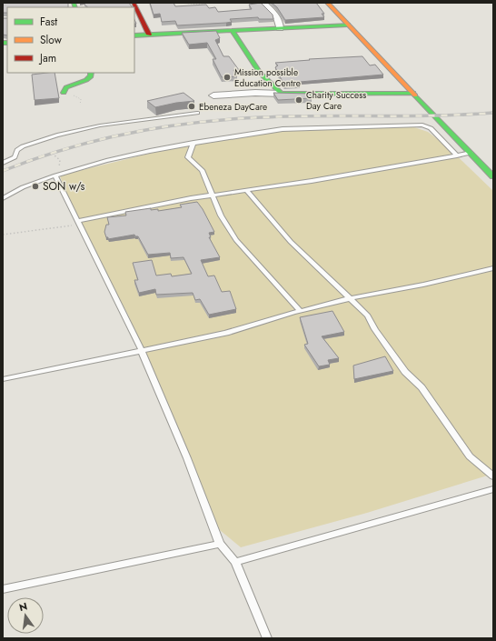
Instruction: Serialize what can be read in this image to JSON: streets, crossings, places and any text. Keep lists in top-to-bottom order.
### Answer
{
  "places": [
    "Mission possible Education Centre",
    "Charity Success Day Care",
    "Ebeneza DayCare",
    "SON w/s"
  ],
  "legend": ["Fast", "Slow", "Jam"],
  "north": "top"
}
